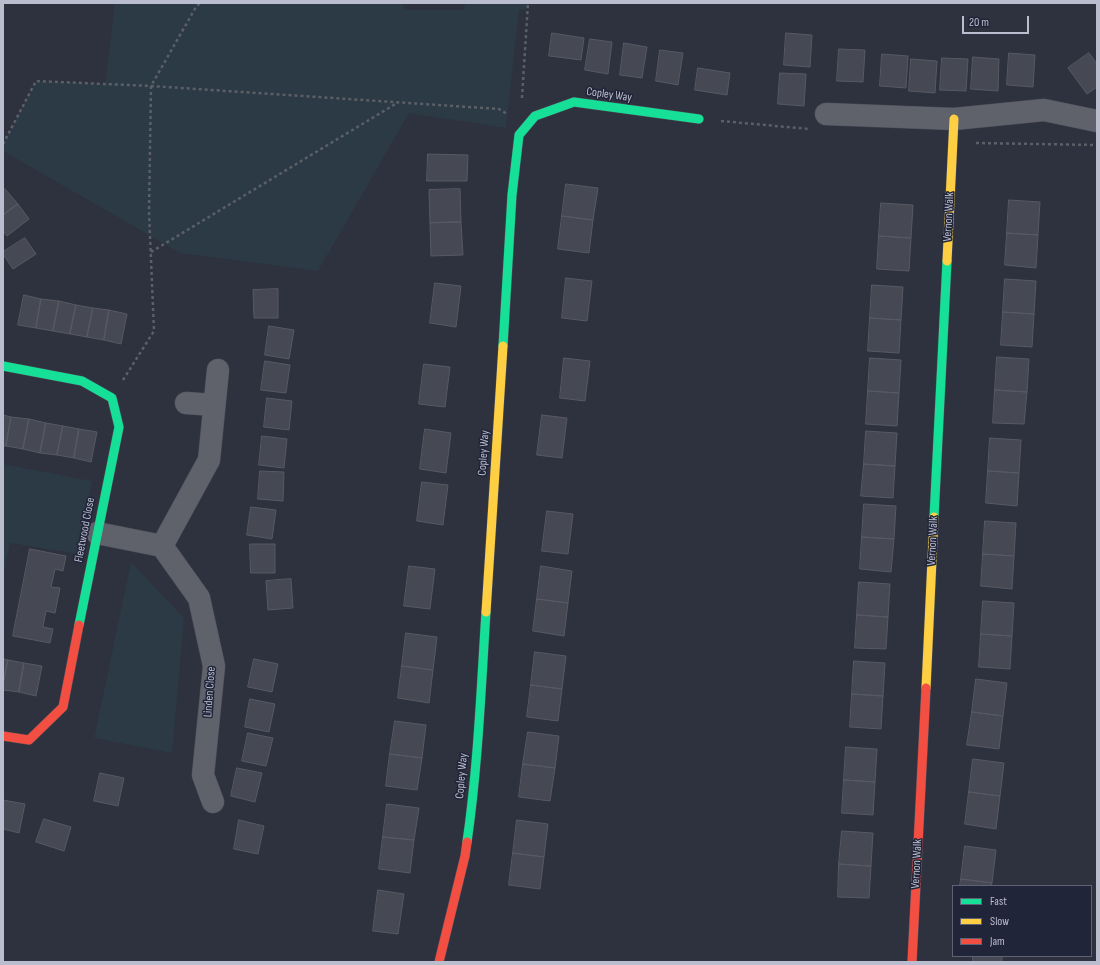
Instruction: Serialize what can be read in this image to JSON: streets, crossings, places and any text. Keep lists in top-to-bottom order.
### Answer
{
  "streets": {
    "street": [
      "Copley Way",
      "Vernon Walk",
      "Fleetwood Close",
      "Linden Close"
    ]
  },
  "legend": ["Fast", "Slow", "Jam"],
  "scale_bar": "20 m"
}
